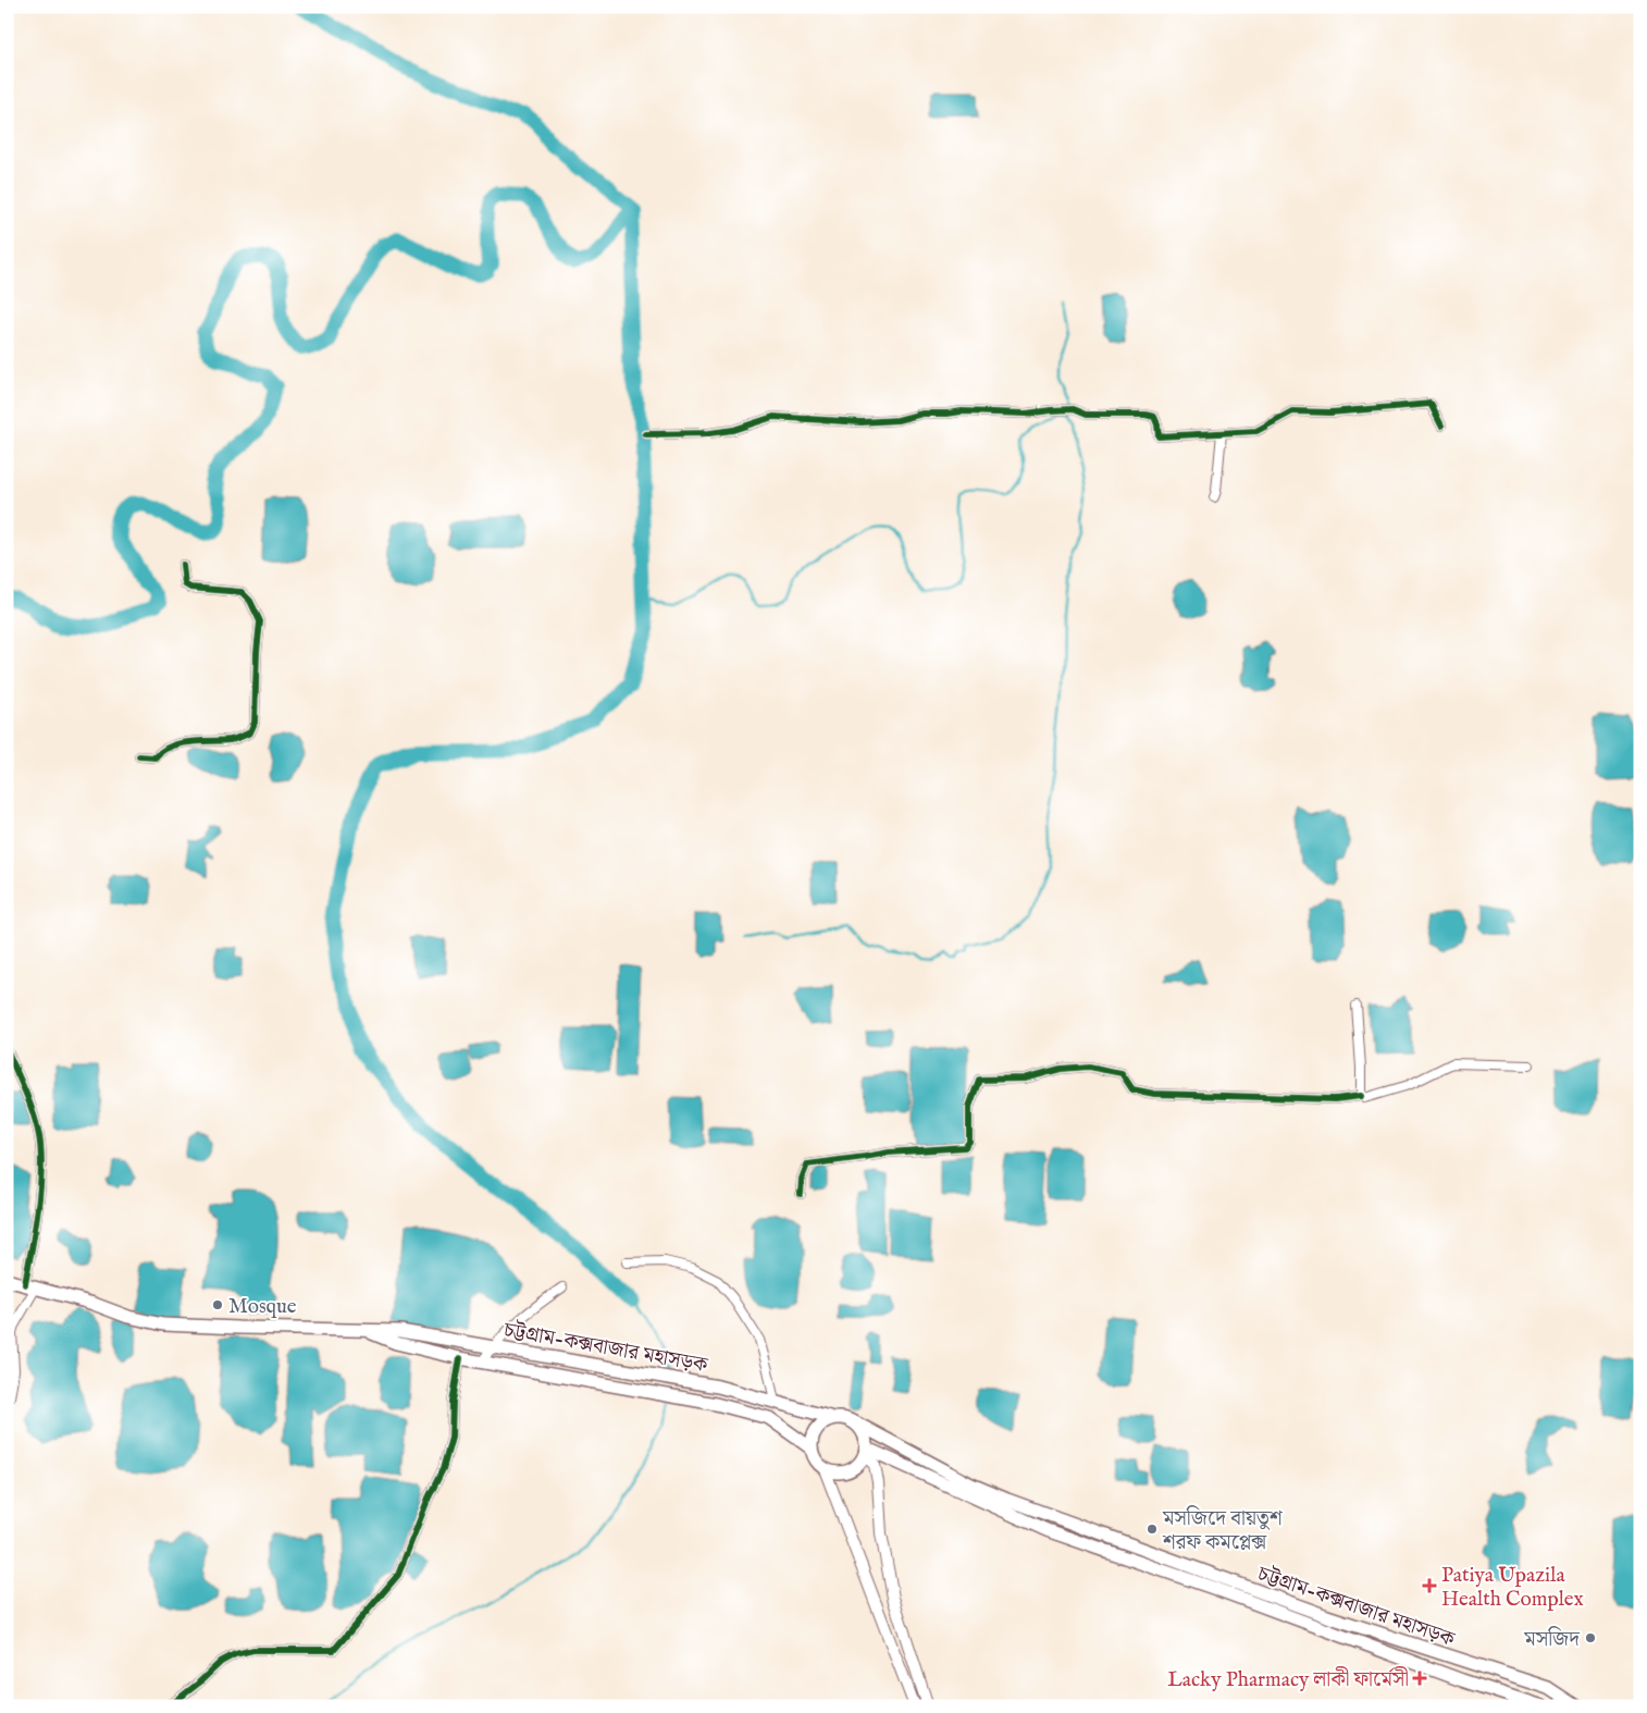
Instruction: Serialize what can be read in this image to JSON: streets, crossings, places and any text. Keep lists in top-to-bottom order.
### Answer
{
  "streets": {
    "highway": ["চট্টগ্রাম-কক্সবাজার মহাসড়ক"]
  },
  "places": {
    "other": ["Mosque", "মসজিদে বায়তুশ শরফ কমপ্লেক্স", "মসজিদ"],
    "health": ["Patiya Upazila Health Complex", "Lacky Pharmacy লাকী ফার্মেসী"]
  }
}
